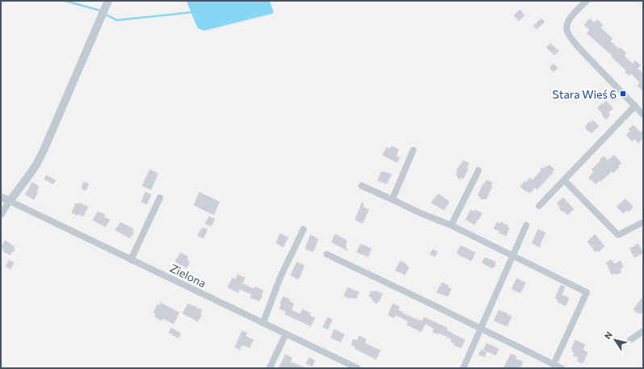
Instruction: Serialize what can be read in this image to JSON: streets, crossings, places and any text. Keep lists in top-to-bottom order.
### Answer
{
  "streets": {
    "street": ["Zielona"]
  },
  "places": {
    "transit": ["Stara Wieś 6"]
  },
  "north": "top left"
}
